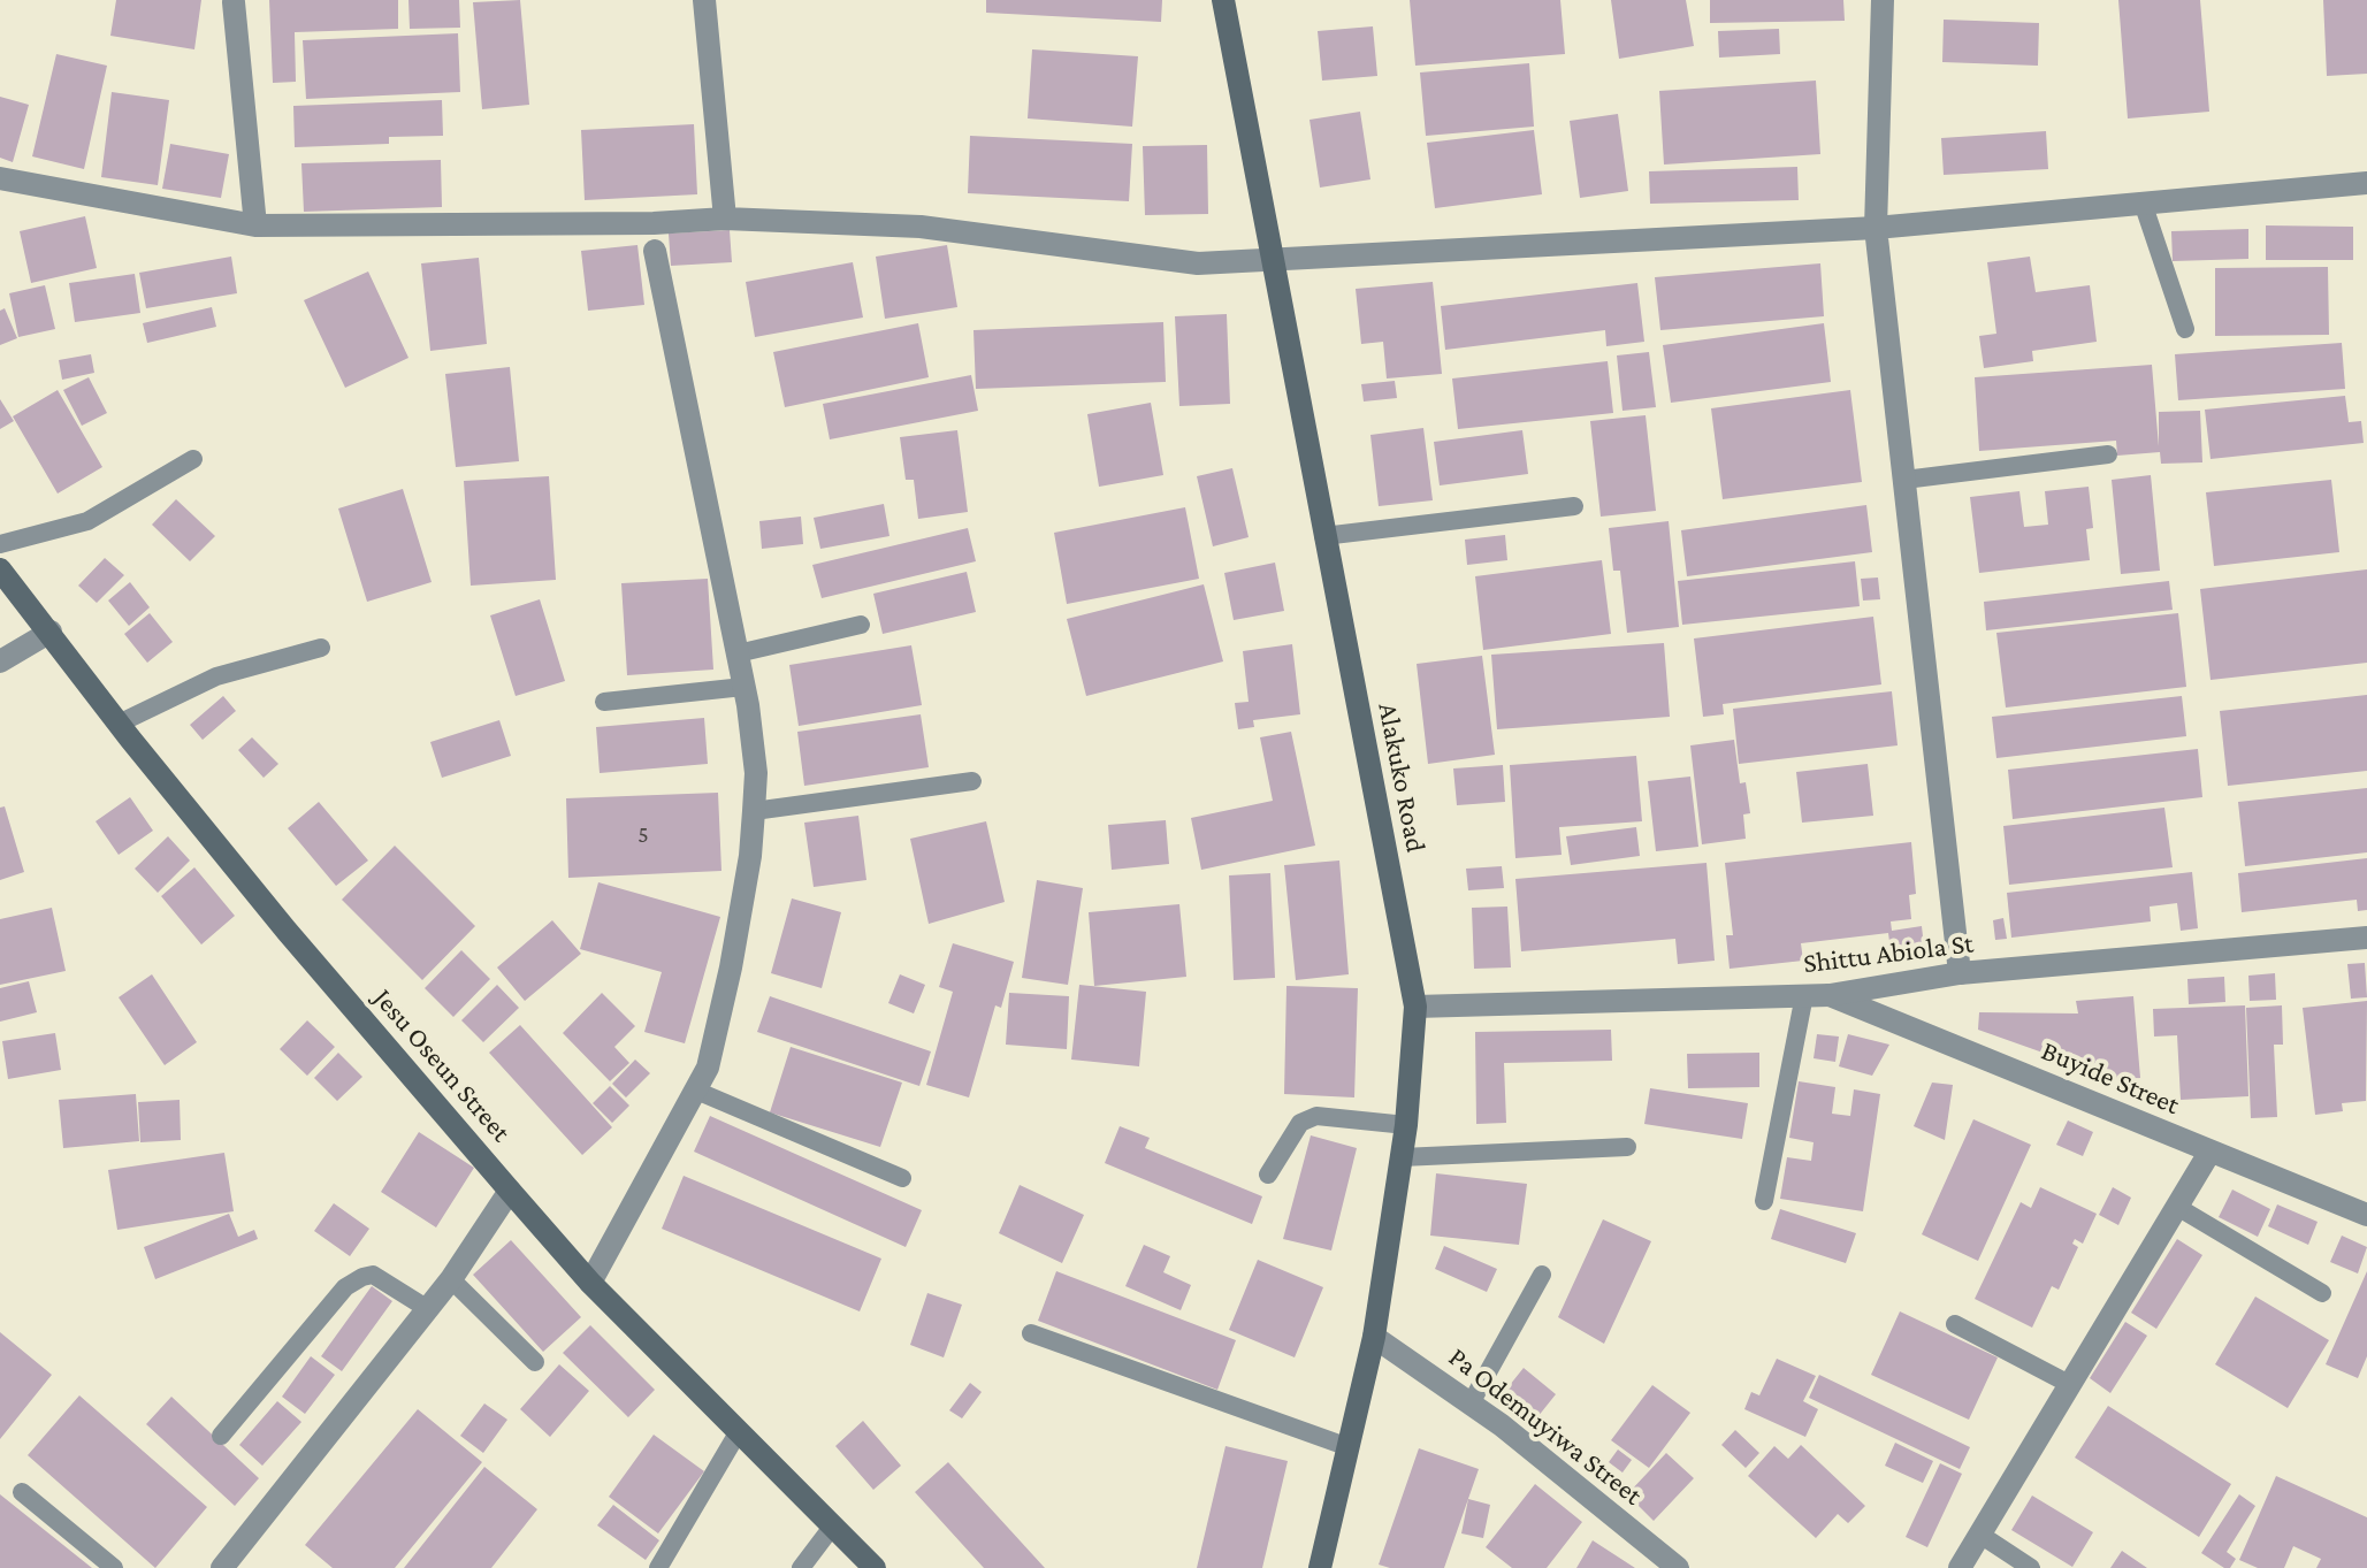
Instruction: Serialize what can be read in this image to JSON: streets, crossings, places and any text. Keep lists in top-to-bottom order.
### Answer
{
  "streets": {
    "main road": ["Alakuko Road", "Jesu Oseun Street"],
    "street": ["Shittu Abiola St", "Buyide Street", "Pa Odemuyiwa Street"]
  },
  "crossings": [
    ["Alakuko Road", "Shittu Abiola St"],
    ["Alakuko Road", "Pa Odemuyiwa Street"],
    ["Shittu Abiola St", "Buyide Street"]
  ],
  "house_numbers": ["5"]
}
